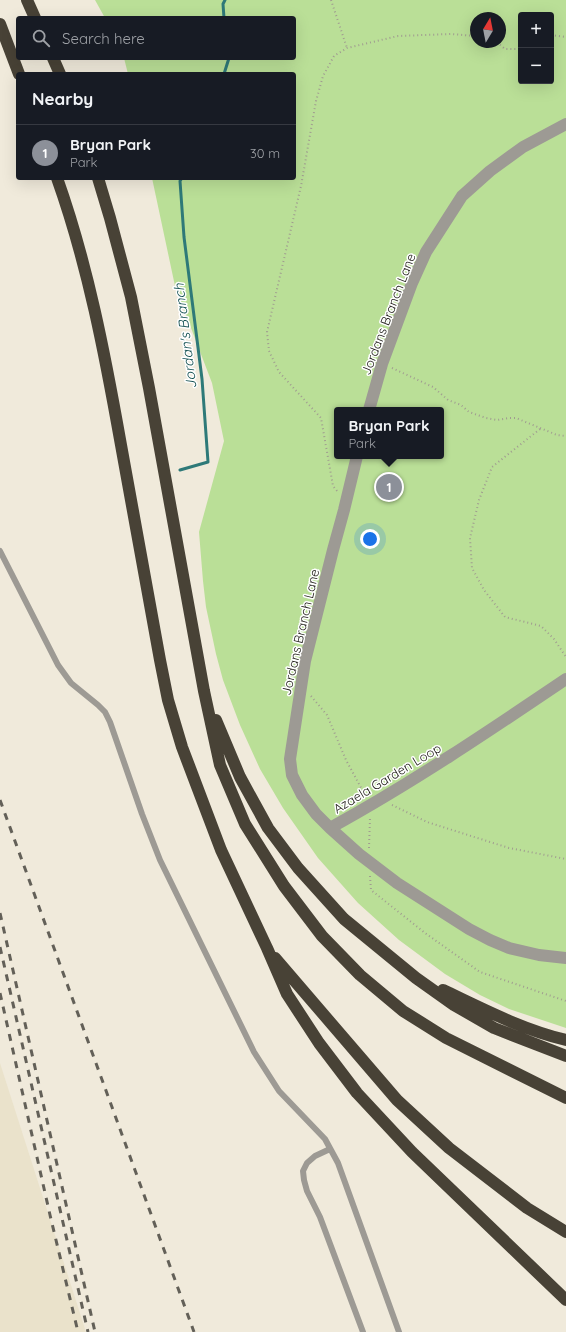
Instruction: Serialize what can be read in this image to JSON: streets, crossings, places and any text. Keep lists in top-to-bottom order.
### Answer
{
  "streets": {
    "street": ["Jordans Branch Lane", "Azaela Garden Loop"]
  },
  "crossings": [
    ["Jordans Branch Lane", "Azaela Garden Loop"]
  ],
  "water": ["Jordan's Branch"],
  "north": "top",
  "page": {
    "map_buttons": ["+", "−"],
    "search": "Search here",
    "heading": "Nearby",
    "list": [
      {
        "mark": "1",
        "name": "Bryan Park",
        "note": "Park",
        "value": "30 m"
      }
    ],
    "popup": ["Bryan Park", "Park"],
    "pins": "1"
  }
}
